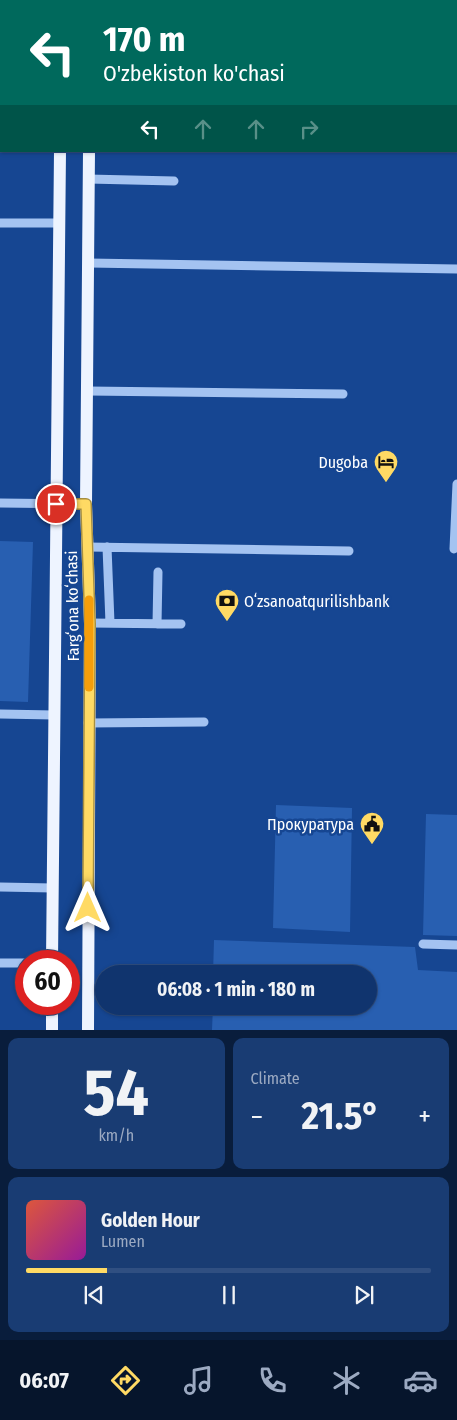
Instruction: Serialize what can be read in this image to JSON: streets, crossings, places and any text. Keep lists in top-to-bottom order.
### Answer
{
  "streets": {
    "main road": ["Fargʻona koʻchasi"]
  },
  "places": {
    "hotel": ["Dugoba"],
    "bank": ["Oʻzsanoatqurilishbank"],
    "public building": ["Прокуратура"]
  },
  "page": {
    "turn": ["170 m", "O'zbekiston ko'chasi"],
    "limit": "60",
    "trip": "06:08 · 1 min · 180 m",
    "tile": [
      ["54", "km/h"],
      "Climate"
    ],
    "heat": ["−", "21.5°", "+"],
    "song": ["Golden Hour", "Lumen"],
    "tabs": "06:07"
  }
}
